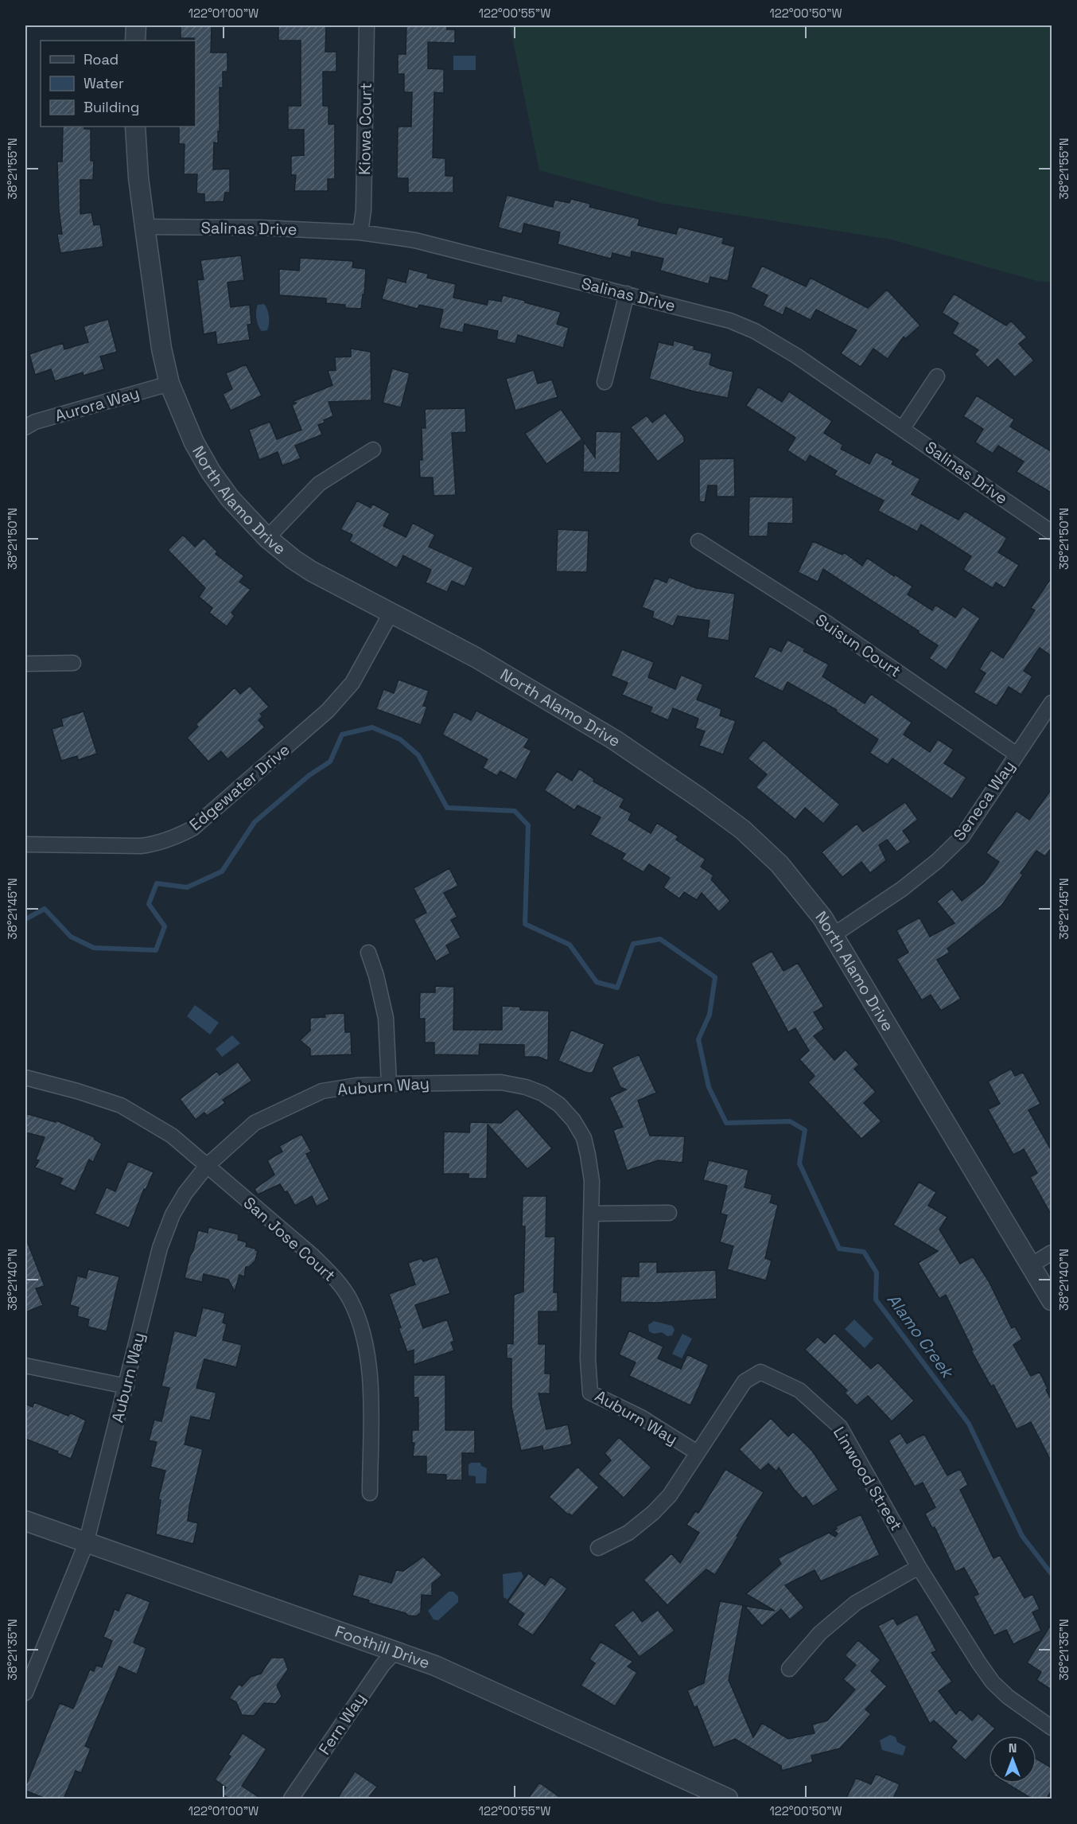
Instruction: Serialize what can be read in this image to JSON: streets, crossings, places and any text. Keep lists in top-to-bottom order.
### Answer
{
  "streets": {
    "street": [
      "Kiowa Court",
      "Salinas Drive",
      "Aurora Way",
      "North Alamo Drive",
      "Suisun Court",
      "Edgewater Drive",
      "Seneca Way",
      "Auburn Way",
      "San Jose Court",
      "Linwood Street",
      "Foothill Drive",
      "Fern Way"
    ]
  },
  "crossings": [
    ["Kiowa Court", "Salinas Drive"],
    ["Salinas Drive", "North Alamo Drive"],
    ["Aurora Way", "North Alamo Drive"],
    ["North Alamo Drive", "Edgewater Drive"],
    ["North Alamo Drive", "Seneca Way"],
    ["Suisun Court", "Seneca Way"],
    ["Auburn Way", "San Jose Court"],
    ["Auburn Way", "Linwood Street"],
    ["Auburn Way", "Foothill Drive"],
    ["Foothill Drive", "Fern Way"]
  ],
  "water": ["Alamo Creek"],
  "legend": ["Road", "Water", "Building"],
  "north": "top",
  "coordinates": [
    "122°01'00\"W",
    "122°00'55\"W",
    "122°00'50\"W",
    "38°21'55\"N",
    "38°21'50\"N",
    "38°21'45\"N",
    "38°21'40\"N",
    "38°21'35\"N"
  ]
}
